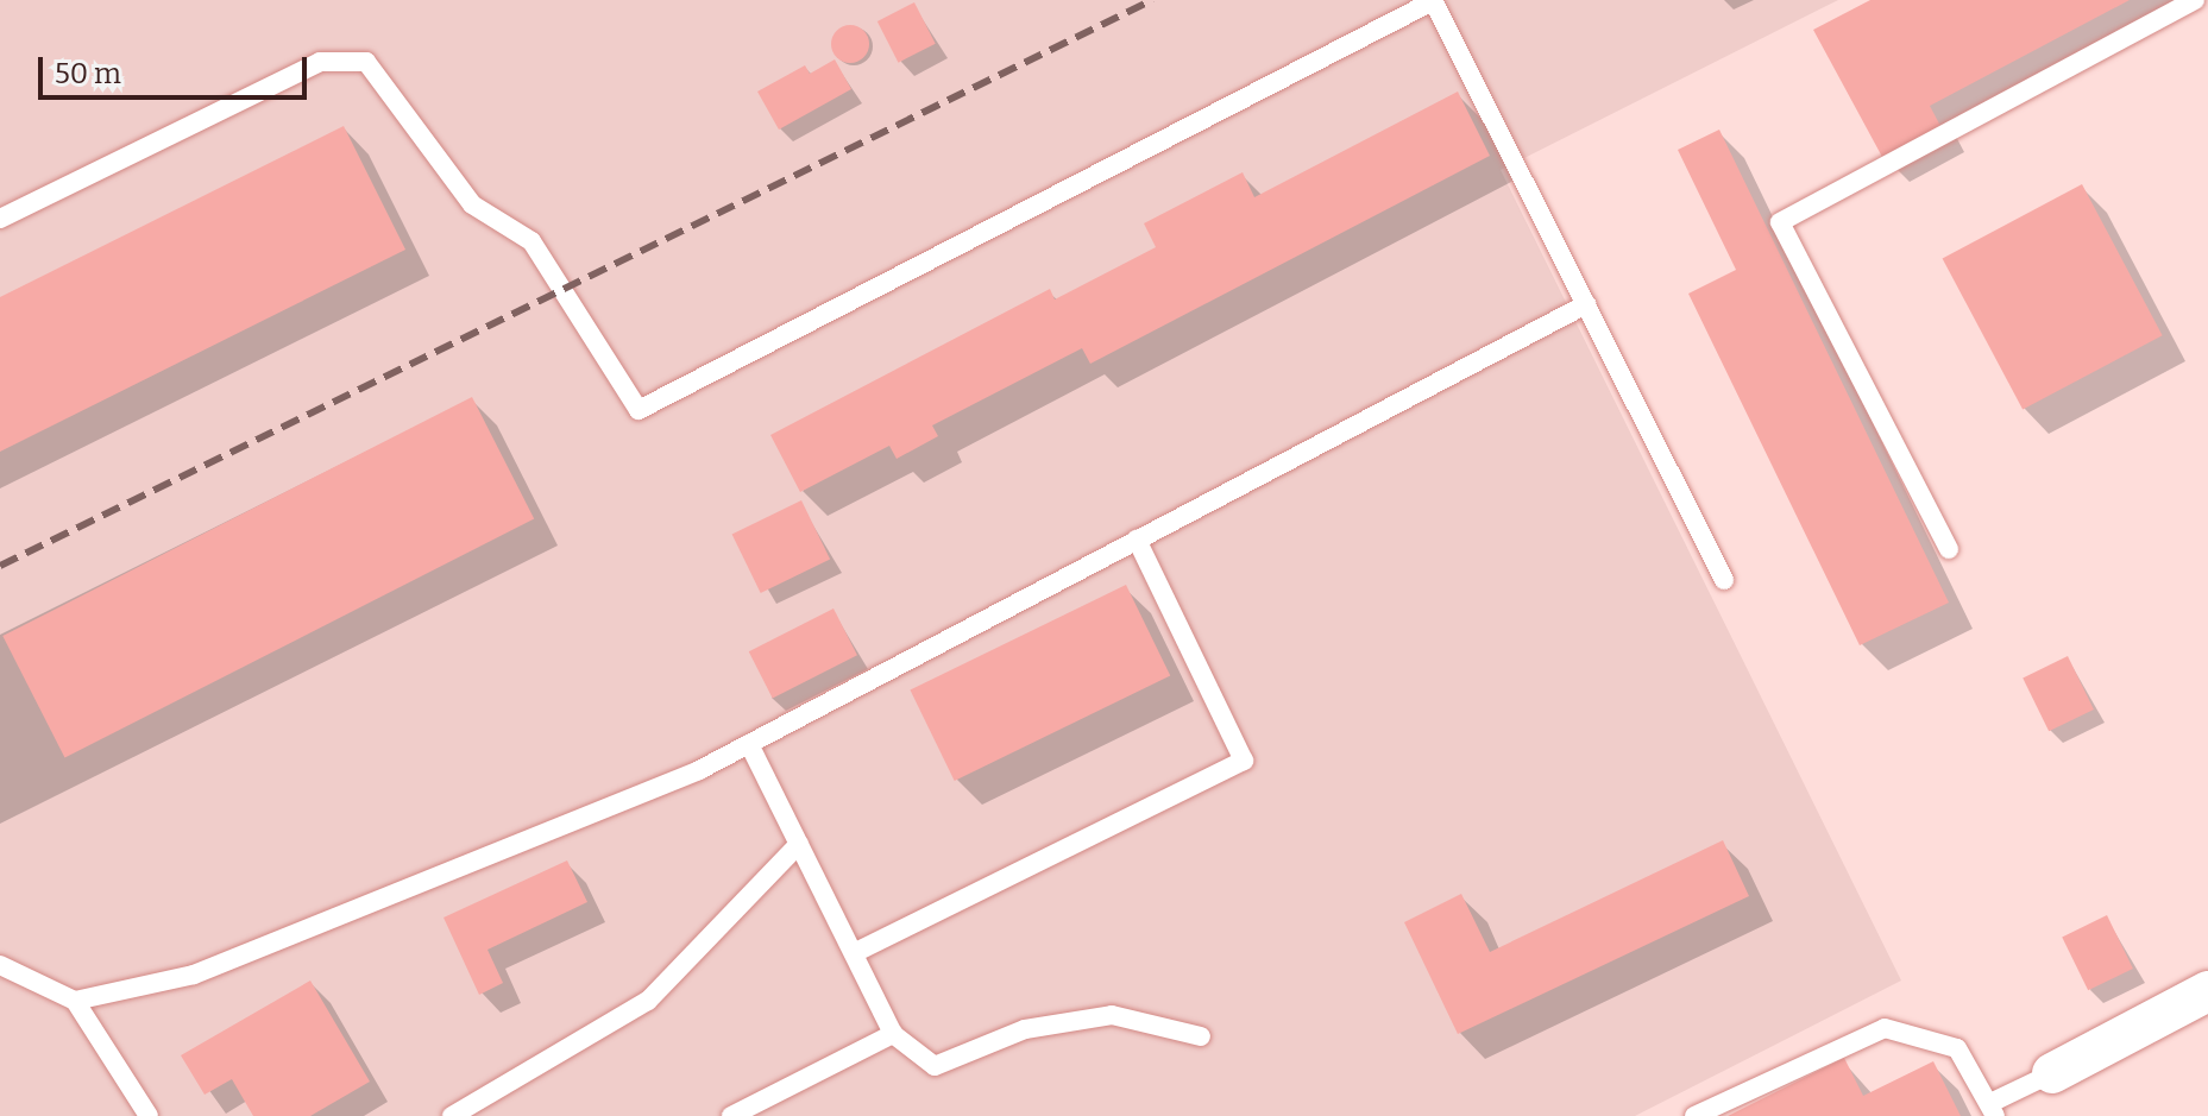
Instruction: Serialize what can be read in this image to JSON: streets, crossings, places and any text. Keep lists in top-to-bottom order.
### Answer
{
  "scale_bar": "50 m"
}
